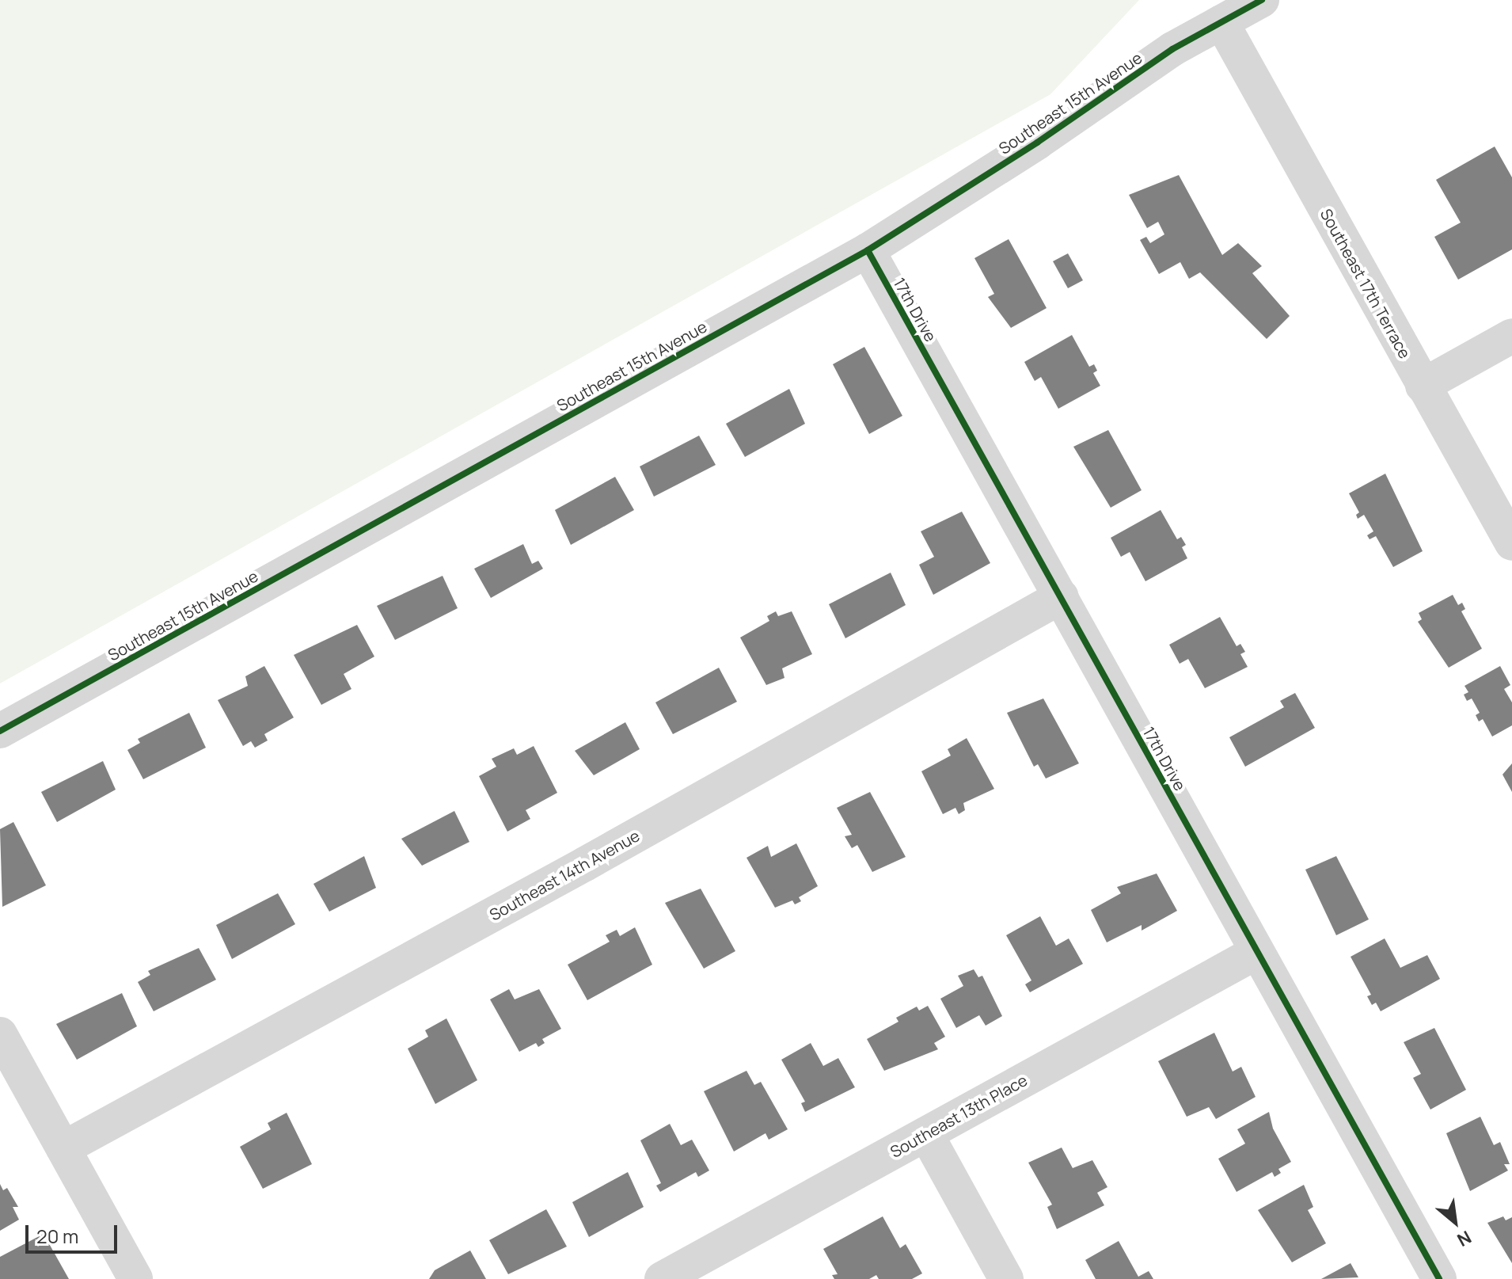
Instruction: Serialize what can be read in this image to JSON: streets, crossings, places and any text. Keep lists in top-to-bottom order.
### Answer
{
  "streets": {
    "street": [
      "Southeast 15th Avenue",
      "Southeast 17th Terrace",
      "17th Drive",
      "Southeast 14th Avenue",
      "Southeast 13th Place"
    ]
  },
  "crossings": [
    ["Southeast 15th Avenue", "Southeast 17th Terrace"],
    ["Southeast 15th Avenue", "17th Drive"],
    ["17th Drive", "Southeast 14th Avenue"],
    ["17th Drive", "Southeast 13th Place"]
  ],
  "scale_bar": "20 m",
  "north": "bottom right"
}
